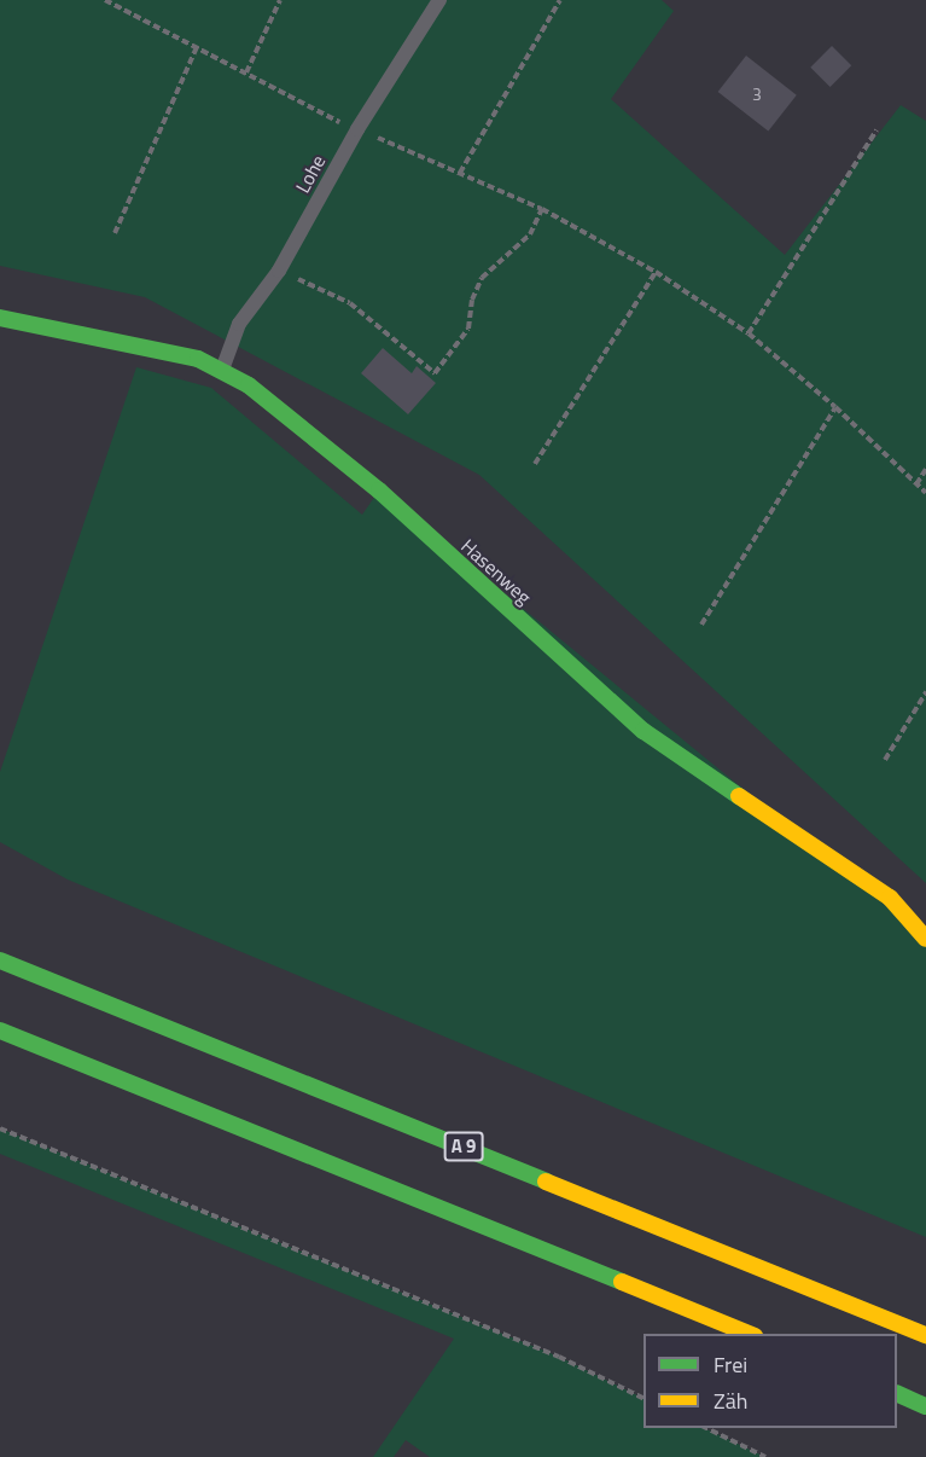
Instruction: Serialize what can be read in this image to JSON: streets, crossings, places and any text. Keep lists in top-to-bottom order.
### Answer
{
  "streets": {
    "main road": ["Hasenweg", "A 9"],
    "lane": ["Lohe"]
  },
  "crossings": [
    ["Lohe", "Hasenweg"]
  ],
  "house_numbers": ["3"],
  "legend": ["Frei", "Zäh"]
}
